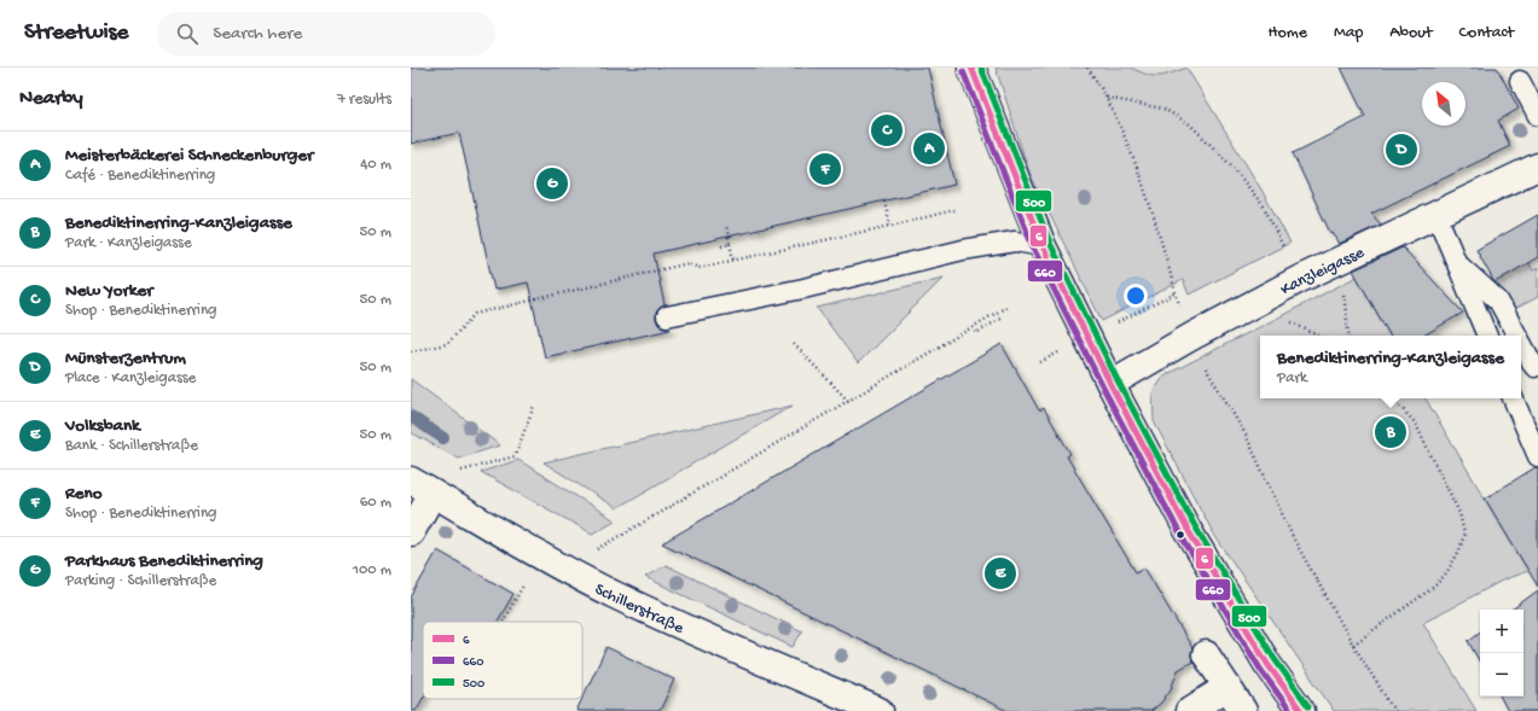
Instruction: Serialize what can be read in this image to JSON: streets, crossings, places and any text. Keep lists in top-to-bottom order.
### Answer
{
  "streets": {
    "street": ["Kanzleigasse", "Schillerstraße"]
  },
  "lines": ["transit line 6", "transit line 500", "transit line 660"],
  "legend": ["6", "660", "500"],
  "north": "top left",
  "page": {
    "header": "Streetwise",
    "search": "Search here",
    "nav": [
      "Home",
      "Map",
      "About",
      "Contact"
    ],
    "heading": ["Nearby", "7 results"],
    "pins": [
      "C",
      "A",
      "D",
      "F",
      "G",
      "B",
      "E"
    ],
    "list": [
      {
        "mark": "A",
        "name": "Meisterbäckerei Schneckenburger",
        "note": "Café · Benediktinerring",
        "value": "40 m"
      },
      {
        "mark": "B",
        "name": "Benediktinerring-Kanzleigasse",
        "note": "Park · Kanzleigasse",
        "value": "50 m"
      },
      {
        "mark": "C",
        "name": "New Yorker",
        "note": "Shop · Benediktinerring",
        "value": "50 m"
      },
      {
        "mark": "D",
        "name": "Münsterzentrum",
        "note": "Place · Kanzleigasse",
        "value": "50 m"
      },
      {
        "mark": "E",
        "name": "Volksbank",
        "note": "Bank · Schillerstraße",
        "value": "50 m"
      },
      {
        "mark": "F",
        "name": "Reno",
        "note": "Shop · Benediktinerring",
        "value": "60 m"
      },
      {
        "mark": "G",
        "name": "Parkhaus Benediktinerring",
        "note": "Parking · Schillerstraße",
        "value": "100 m"
      }
    ],
    "popup": ["Benediktinerring-Kanzleigasse", "Park"],
    "map_buttons": ["+", "−"]
  }
}
